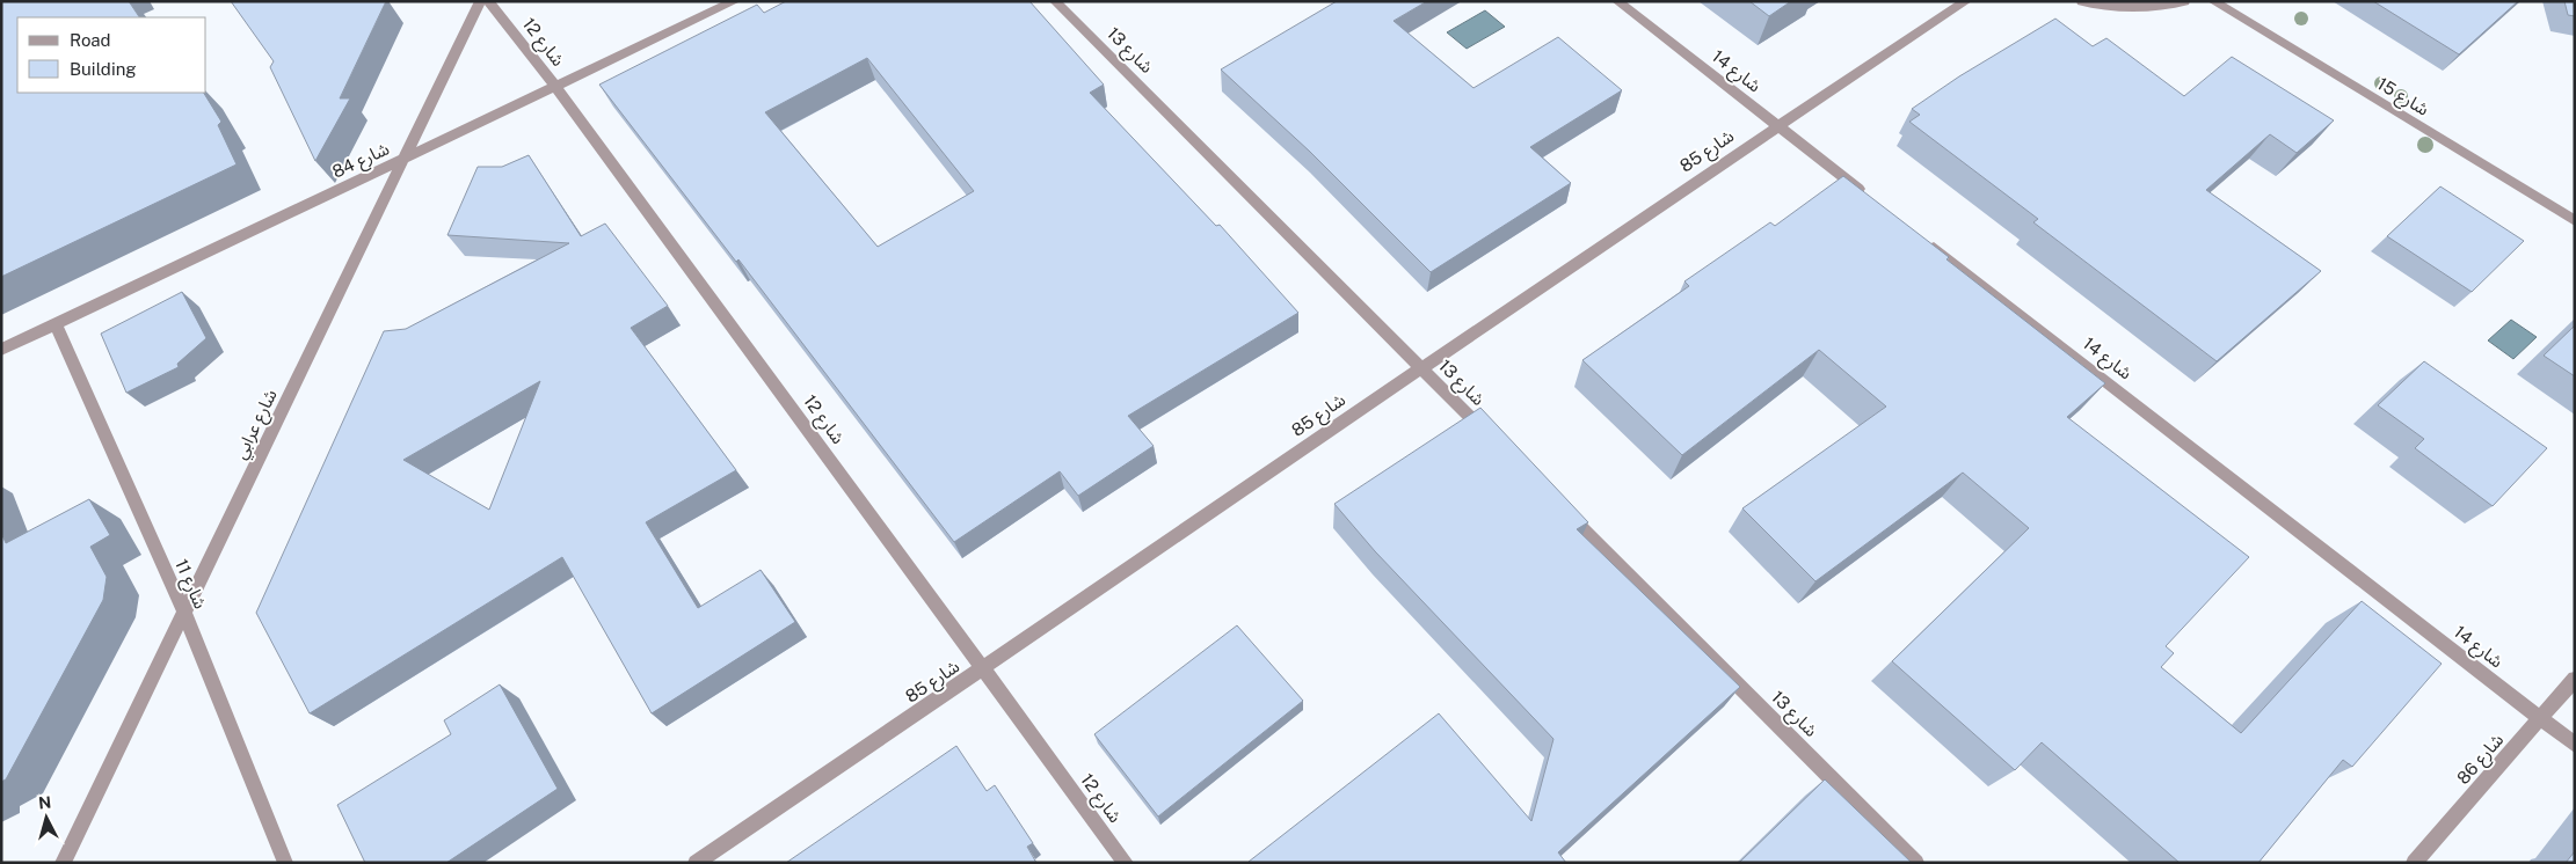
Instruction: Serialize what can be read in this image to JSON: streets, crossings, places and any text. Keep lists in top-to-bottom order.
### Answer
{
  "streets": {
    "street": [
      "شارع 12",
      "شارع 13",
      "شارع 14",
      "شارع 15",
      "شارع 85",
      "شارع 84",
      "شارع عرابي",
      "شارع 11",
      "شارع 86"
    ]
  },
  "crossings": [
    ["شارع 12", "شارع 85"],
    ["شارع 12", "شارع 84"],
    ["شارع 13", "شارع 85"],
    ["شارع 14", "شارع 85"],
    ["شارع 14", "شارع 86"],
    ["شارع 84", "شارع عرابي"],
    ["شارع 84", "شارع 11"],
    ["شارع عرابي", "شارع 11"]
  ],
  "legend": ["Road", "Building"],
  "north": "top"
}
